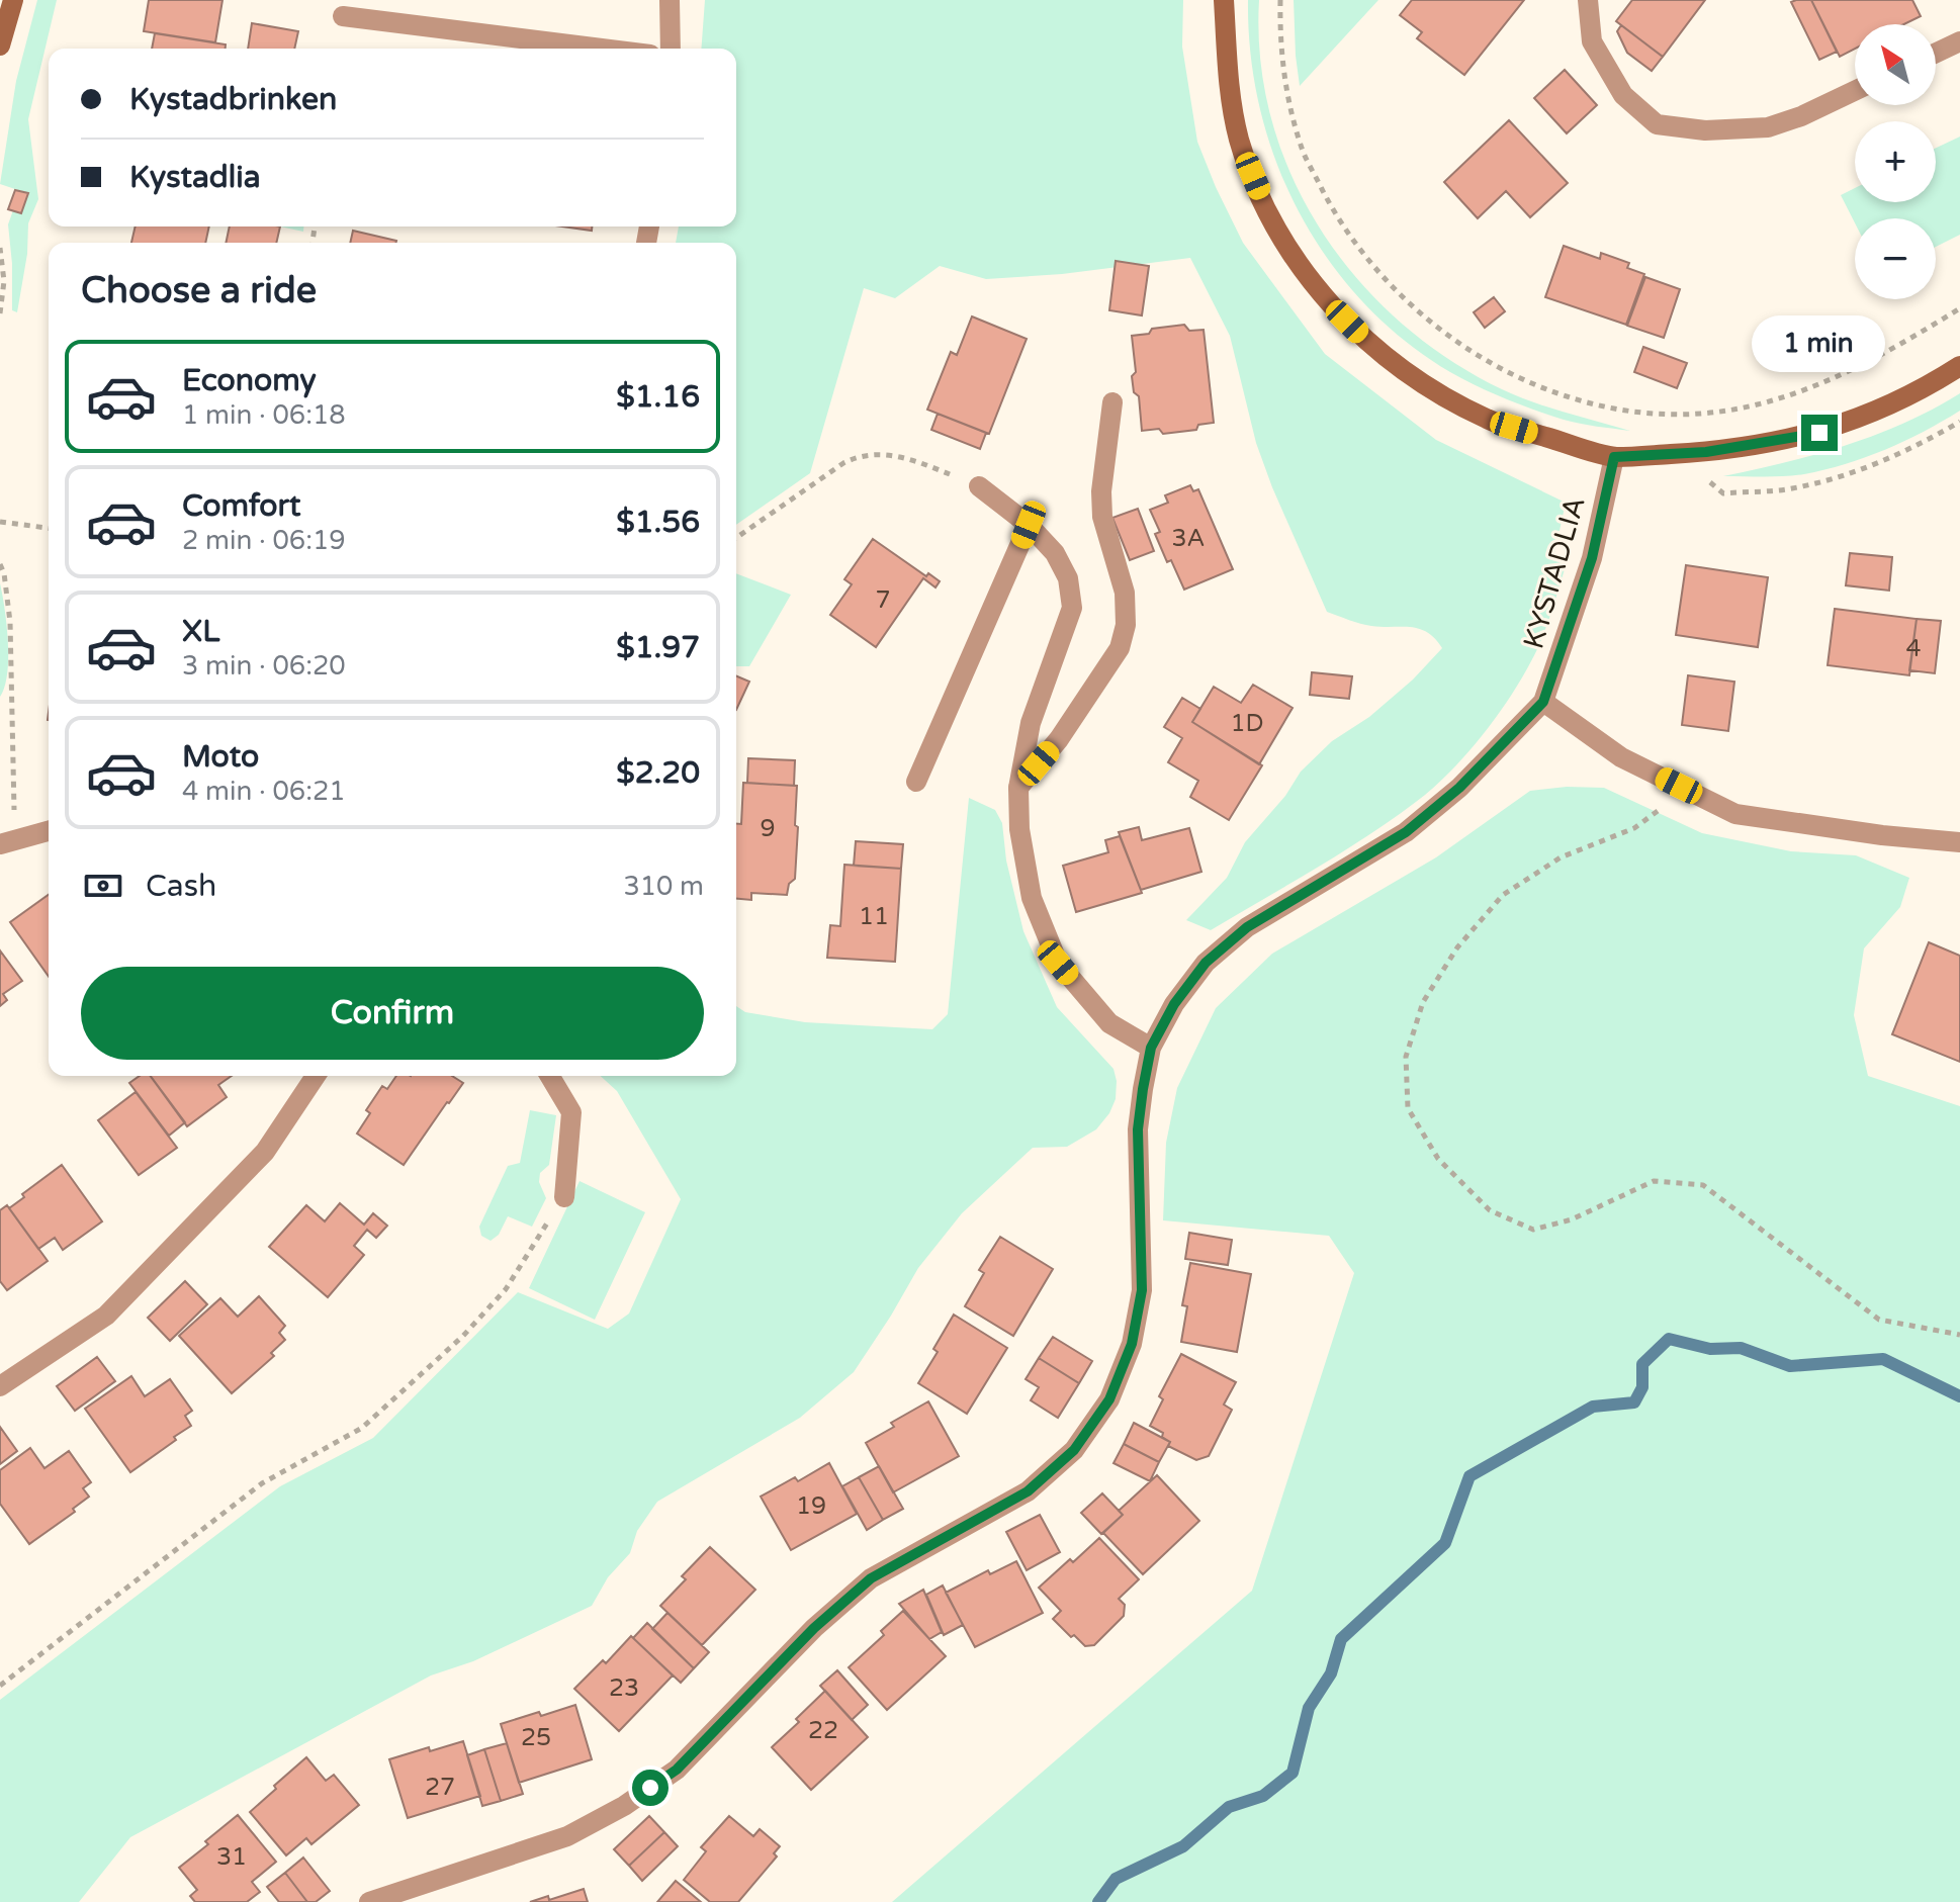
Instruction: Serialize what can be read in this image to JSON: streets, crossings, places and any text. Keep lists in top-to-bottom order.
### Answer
{
  "streets": {
    "street": ["KYSTADLIA"]
  },
  "house_numbers": [
    "3A",
    "7",
    "4",
    "1D",
    "9",
    "11",
    "19",
    "23",
    "22",
    "25",
    "27",
    "31"
  ],
  "north": "top left",
  "page": {
    "map_buttons": ["+", "−"],
    "banner": ["Kystadbrinken", "Kystadlia"],
    "heading": "Choose a ride",
    "bubble": "1 min",
    "list": [
      {
        "name": "Economy",
        "note": "1 min · 06:18",
        "value": "$1.16"
      },
      {
        "name": "Comfort",
        "note": "2 min · 06:19",
        "value": "$1.56"
      },
      {
        "name": "XL",
        "note": "3 min · 06:20",
        "value": "$1.97"
      },
      {
        "name": "Moto",
        "note": "4 min · 06:21",
        "value": "$2.20"
      }
    ],
    "pay": ["Cash", "310 m"],
    "buttons": "Confirm"
  }
}
